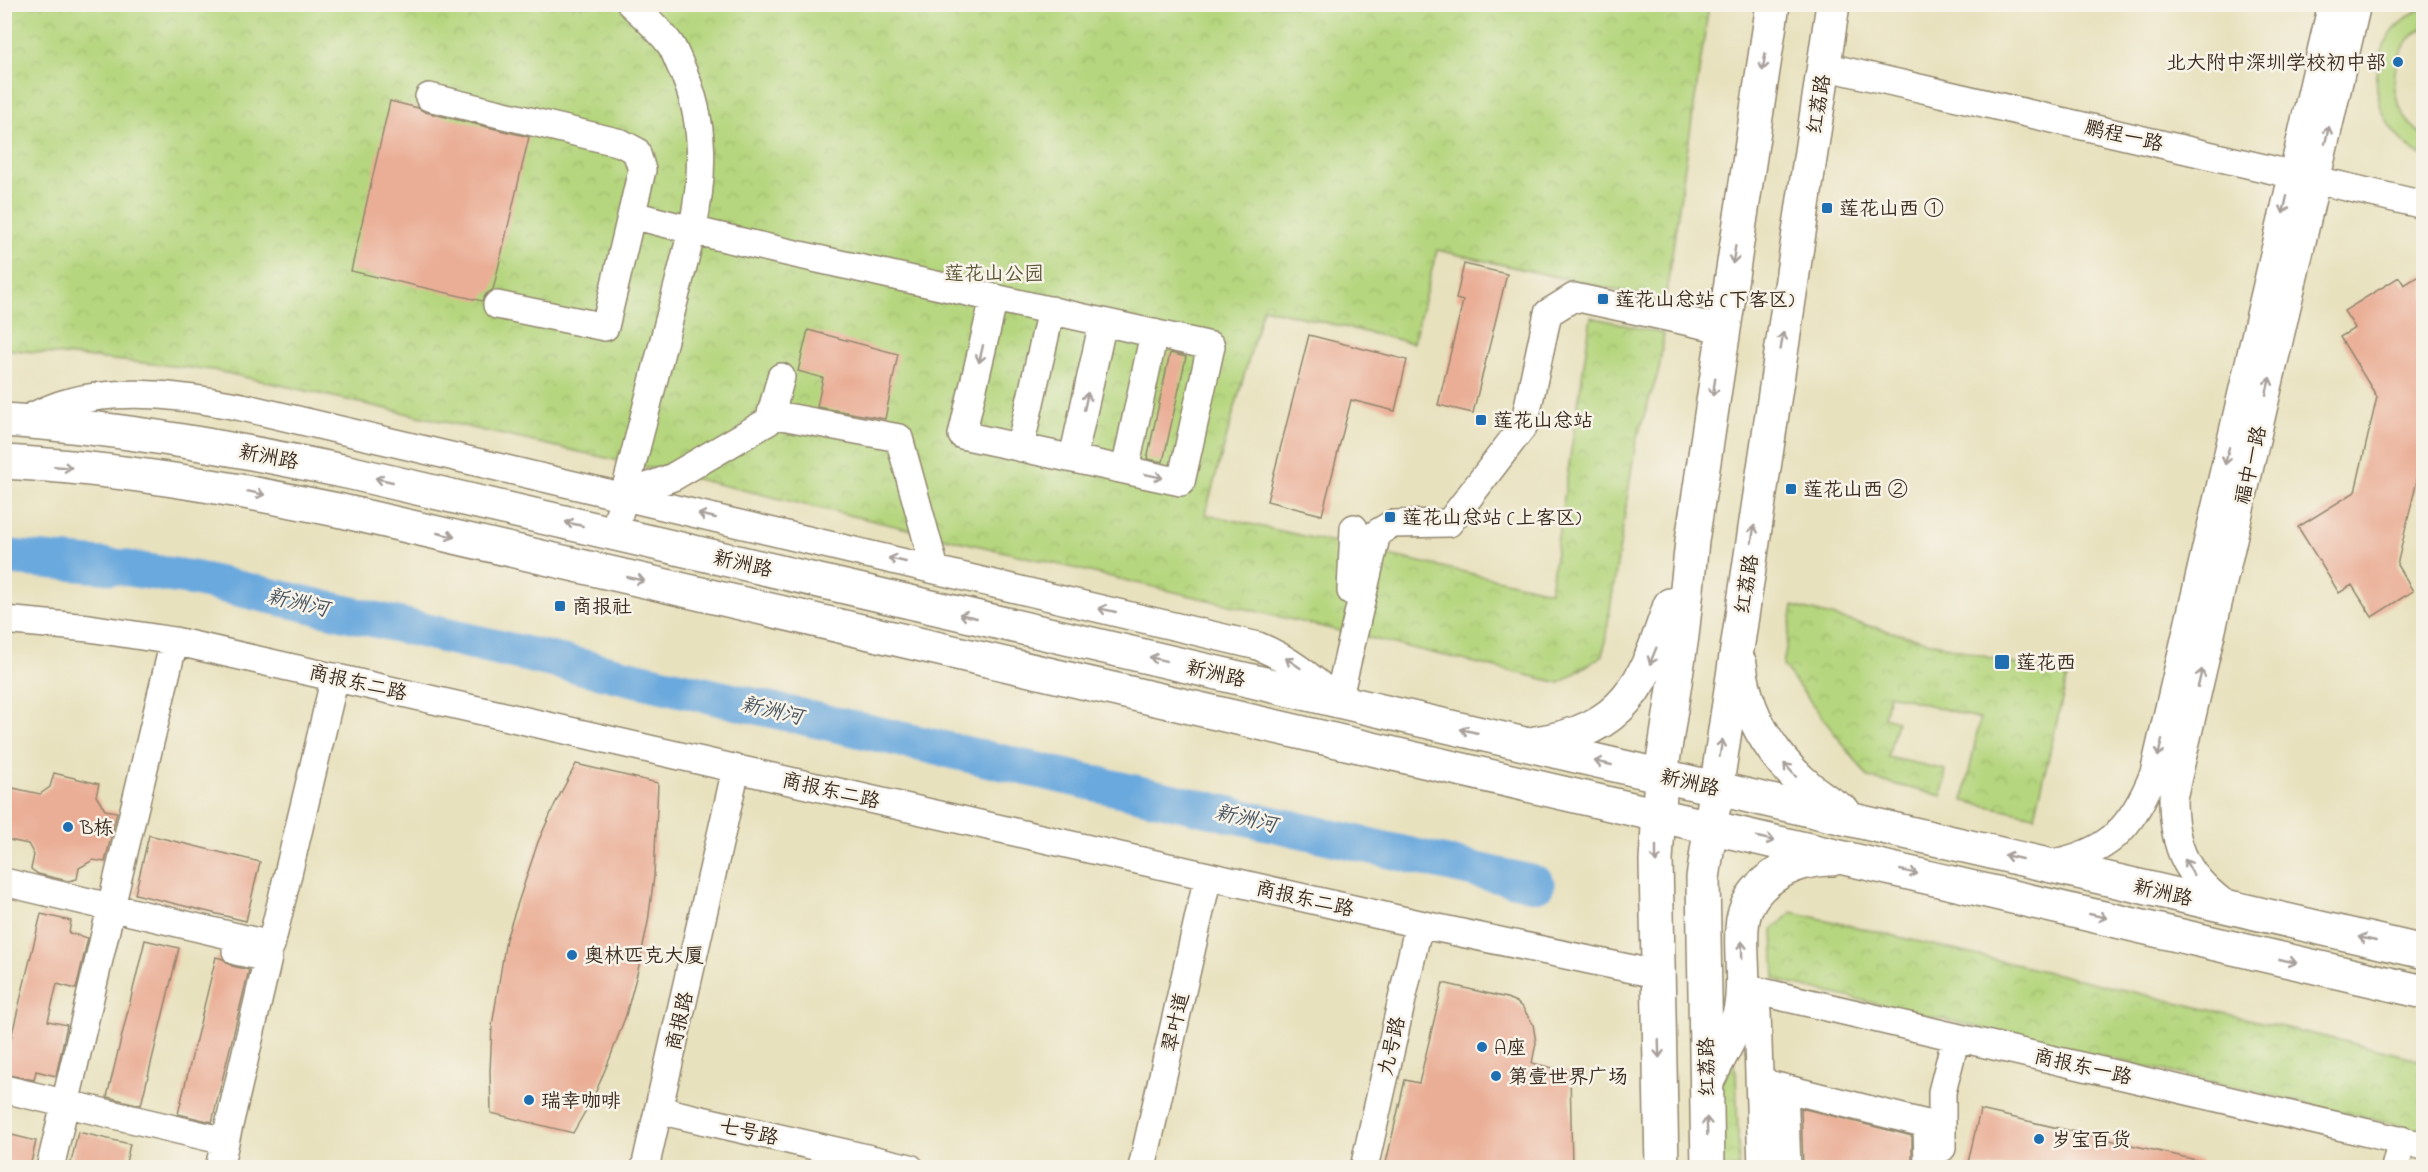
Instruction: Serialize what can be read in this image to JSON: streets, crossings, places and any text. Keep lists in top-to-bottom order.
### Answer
{
  "streets": {
    "main road": ["红荔路", "新洲路"],
    "street": [
      "鹏程一路",
      "福中一路",
      "商报东二路",
      "商报路",
      "翠叶道",
      "九号路",
      "商报东一路",
      "七号路"
    ]
  },
  "crossings": [
    ["红荔路", "鹏程一路"],
    ["红荔路", "新洲路"],
    ["鹏程一路", "福中一路"],
    ["新洲路", "福中一路"],
    ["商报东二路", "商报路"],
    ["商报东二路", "翠叶道"],
    ["商报东二路", "九号路"],
    ["商报路", "七号路"]
  ],
  "water": ["新洲河"],
  "parks": ["莲花山公园"],
  "places": {
    "other": [
      "北大附中深圳学校初中部",
      "B栋",
      "奥林匹克大厦",
      "A座",
      "第壹世界广场",
      "瑞幸咖啡",
      "岁宝百货"
    ],
    "transit": [
      "莲花山西 ①",
      "莲花山总站 (下客区)",
      "莲花山总站",
      "莲花山西 ②",
      "莲花山总站 (上客区)",
      "商报社",
      "莲花西"
    ]
  }
}
